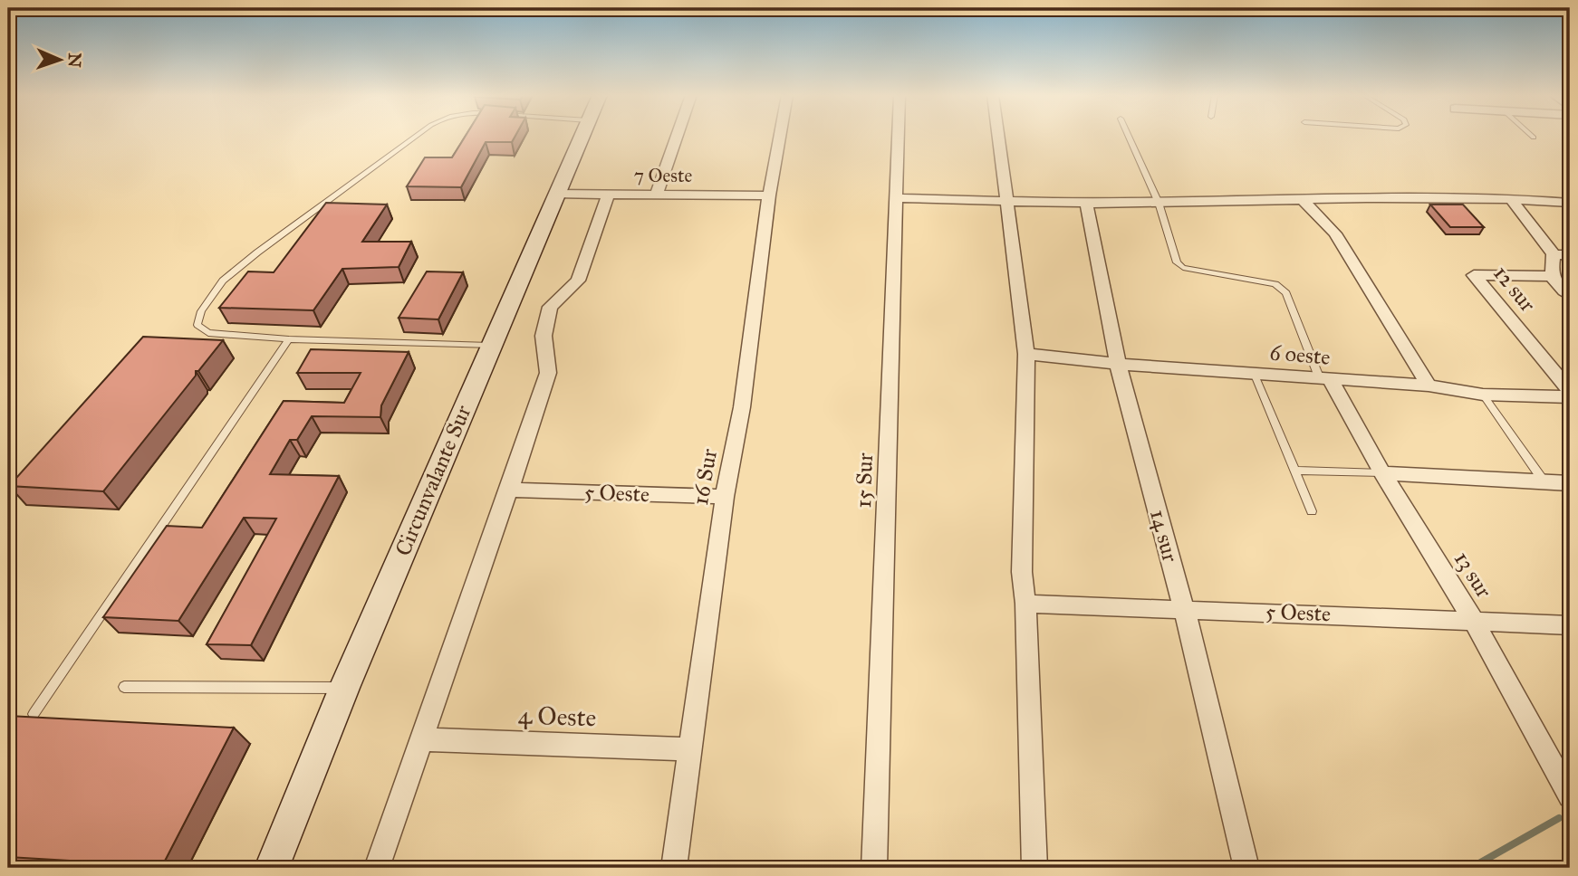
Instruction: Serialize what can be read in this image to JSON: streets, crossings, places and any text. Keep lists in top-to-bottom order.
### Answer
{
  "streets": {
    "main road": ["Circunvalante Sur"],
    "street": [
      "7 Oeste",
      "12 sur",
      "6 oeste",
      "16 Sur",
      "15 Sur",
      "5 Oeste",
      "14 sur",
      "13 sur",
      "4 Oeste"
    ]
  },
  "crossings": [
    ["7 Oeste", "16 Sur"],
    ["7 Oeste", "Circunvalante Sur"],
    ["6 oeste", "14 sur"],
    ["6 oeste", "13 sur"],
    ["16 Sur", "5 Oeste"],
    ["16 Sur", "4 Oeste"],
    ["5 Oeste", "14 sur"],
    ["5 Oeste", "13 sur"]
  ],
  "north": "right"
}
